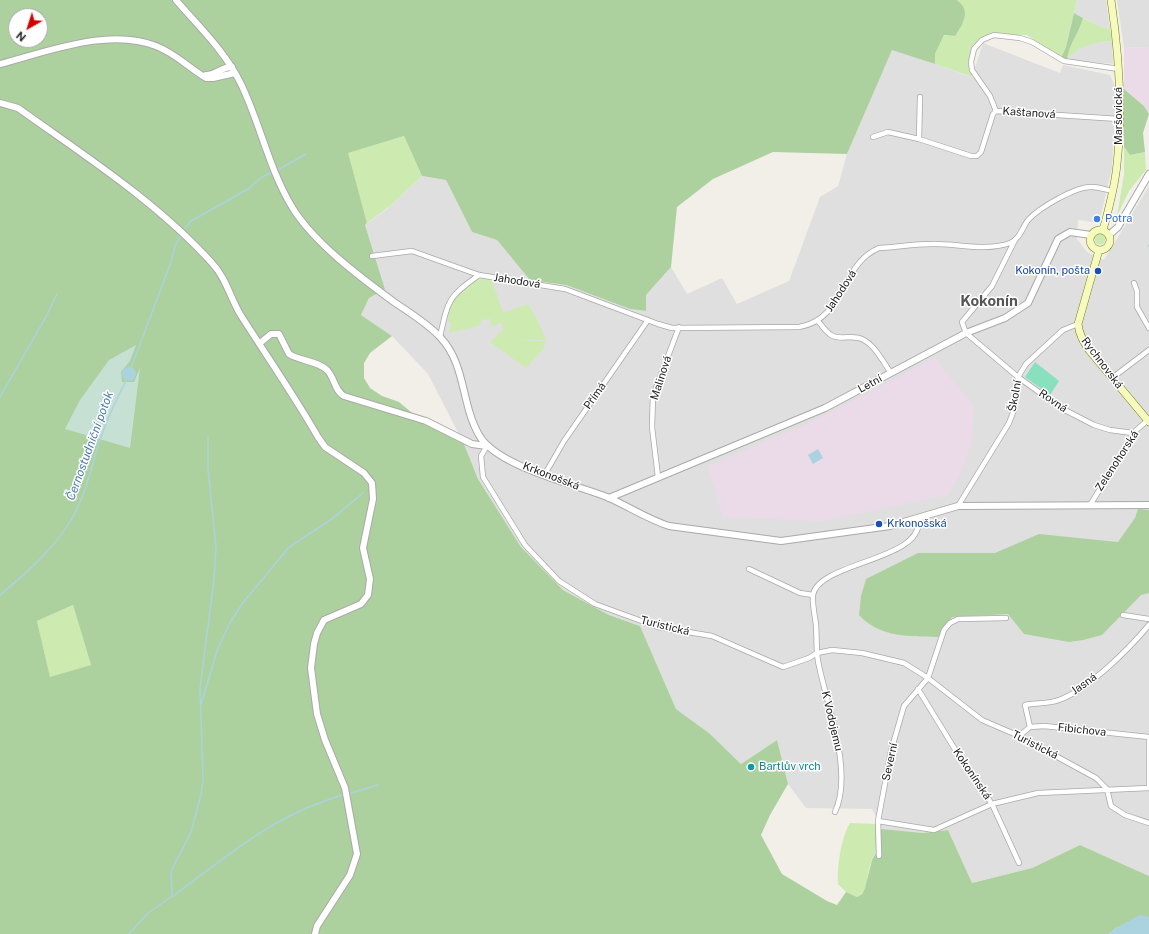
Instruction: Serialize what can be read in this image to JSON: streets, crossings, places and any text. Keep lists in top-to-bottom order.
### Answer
{
  "streets": {
    "main road": ["Maršovická", "Rychnovská"],
    "street": [
      "Kaštanová",
      "Jahodová",
      "Malinová",
      "Letní",
      "Přímá",
      "Školní",
      "Rovná",
      "Zelenohorská",
      "Krkonošská",
      "Turistická",
      "Jasná",
      "K Vodojemu",
      "Fibichova",
      "Severní",
      "Kokonínská"
    ]
  },
  "crossings": [
    ["Kaštanová", "Maršovická"],
    ["Maršovická", "Rychnovská"],
    ["Maršovická", "Letní"],
    ["Jahodová", "Malinová"],
    ["Jahodová", "Přímá"],
    ["Jahodová", "Krkonošská"],
    ["Rychnovská", "Letní"],
    ["Rychnovská", "Školní"],
    ["Rychnovská", "Zelenohorská"],
    ["Malinová", "Letní"],
    ["Letní", "Rovná"],
    ["Letní", "Krkonošská"],
    ["Přímá", "Krkonošská"],
    ["Školní", "Rovná"],
    ["Školní", "Krkonošská"],
    ["Rovná", "Zelenohorská"],
    ["Zelenohorská", "Krkonošská"],
    ["Krkonošská", "Turistická"],
    ["Turistická", "K Vodojemu"],
    ["Turistická", "Severní"],
    ["Jasná", "Fibichova"],
    ["Severní", "Kokonínská"]
  ],
  "districts": ["Kokonín"],
  "water": ["Černostudniční potok"],
  "places": [
    "Potra",
    "Kokonín, pošta",
    "Krkonošská",
    "Bartlův vrch"
  ],
  "north": "bottom left"
}
